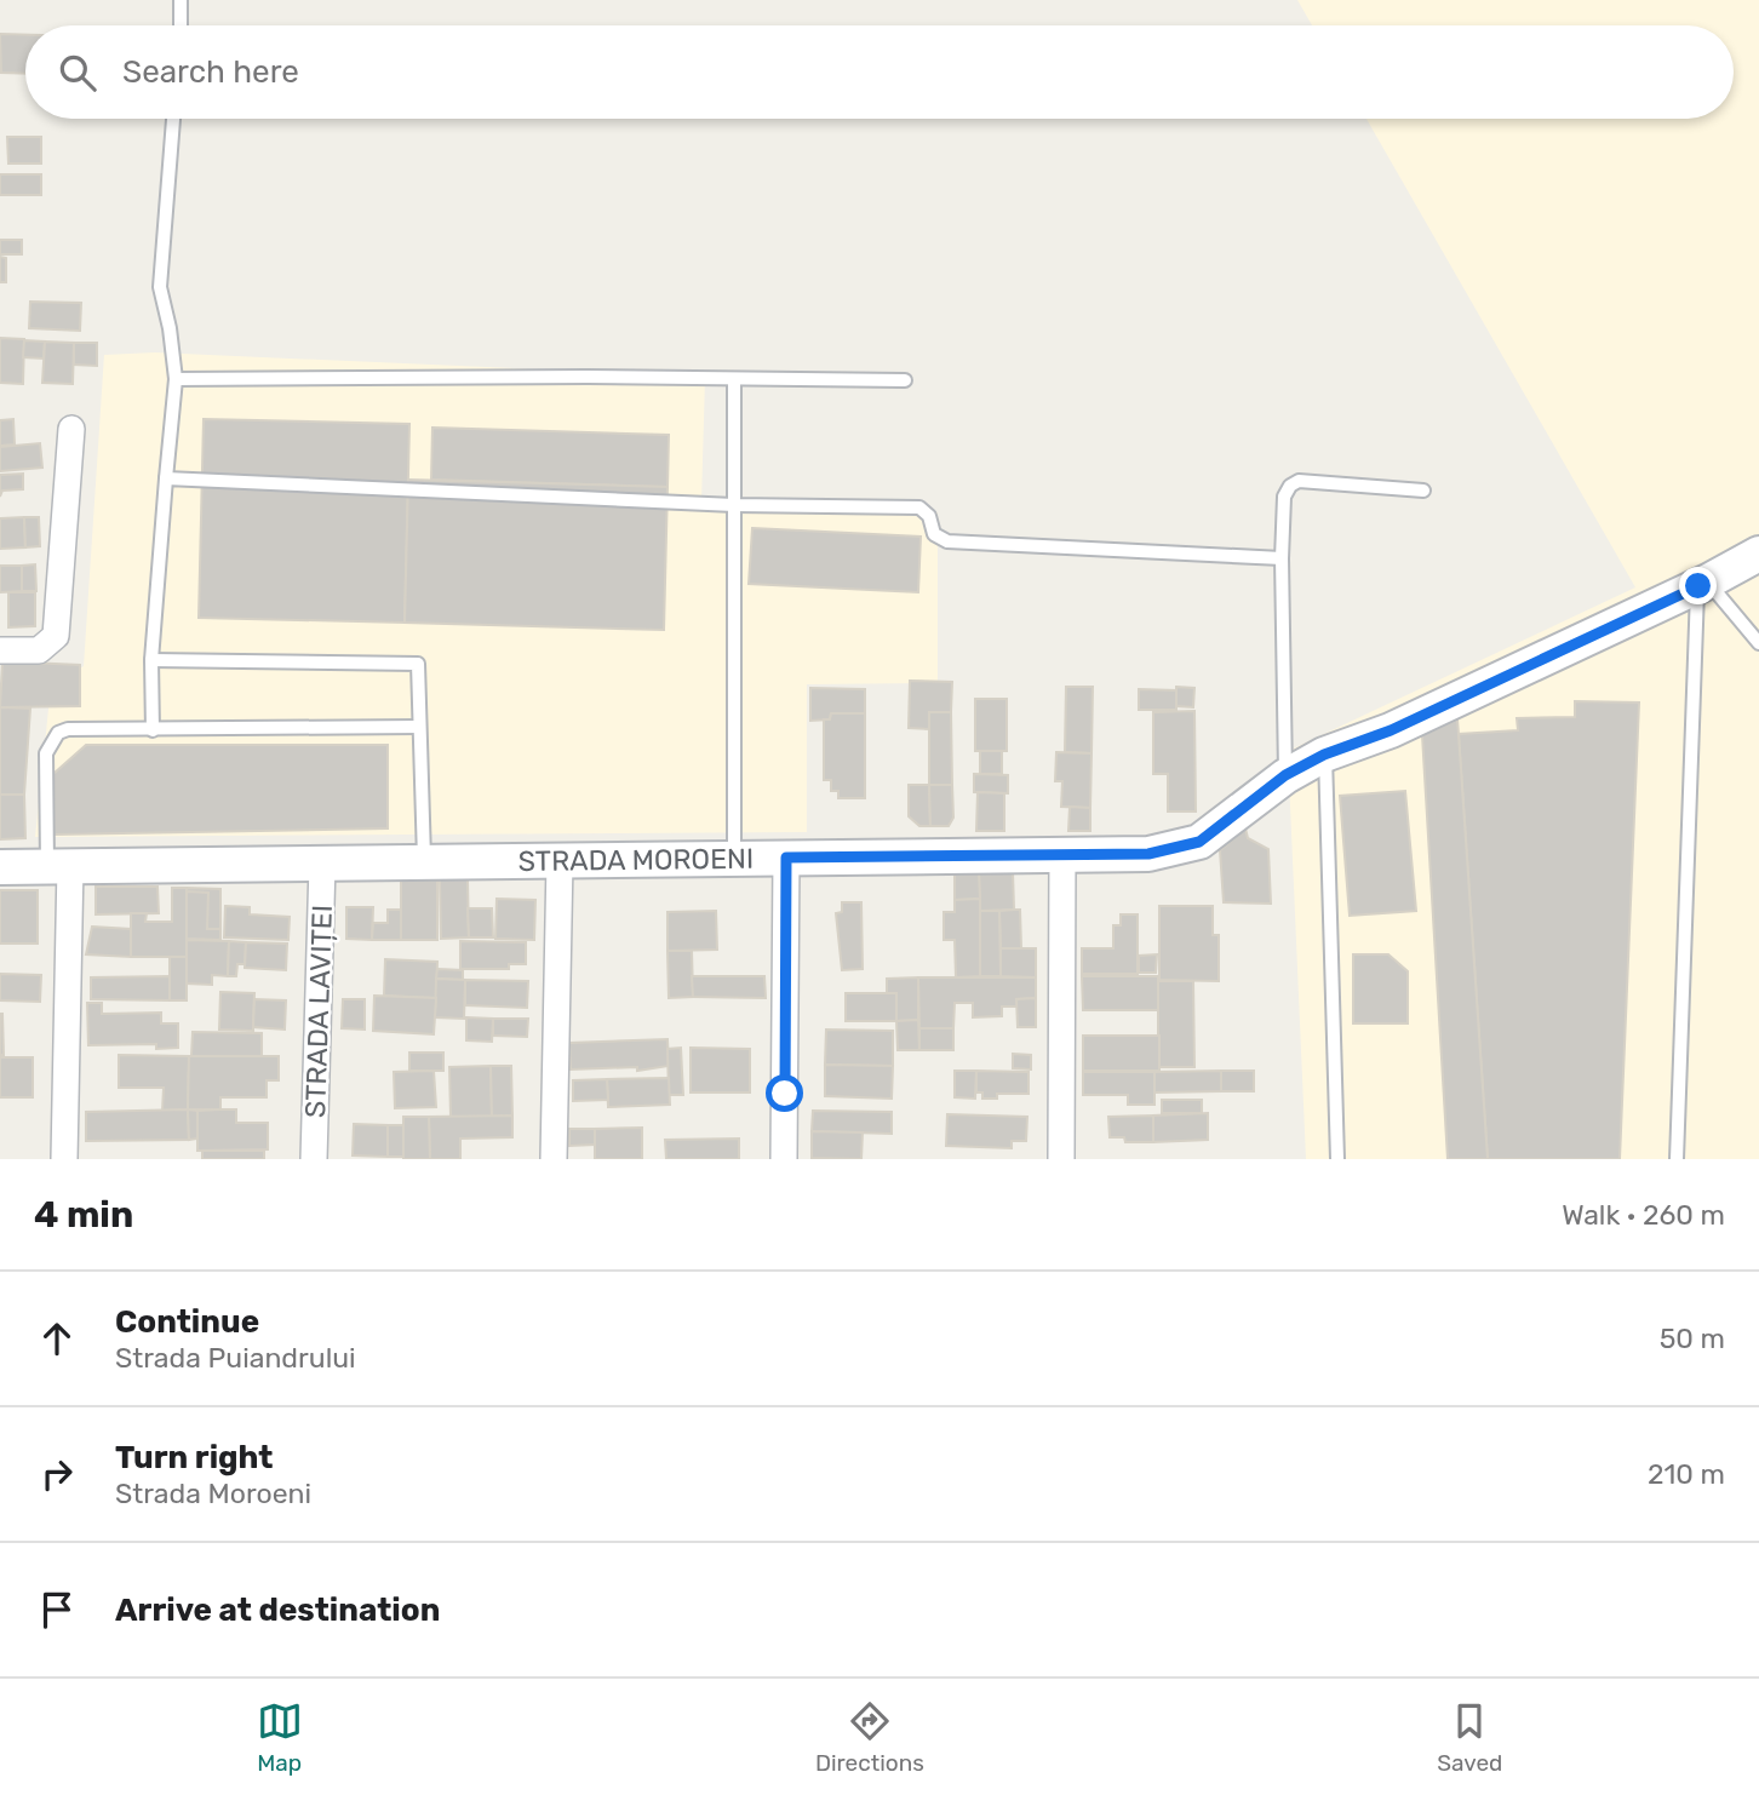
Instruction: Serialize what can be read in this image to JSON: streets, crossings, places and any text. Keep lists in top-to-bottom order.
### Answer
{
  "streets": {
    "street": ["STRADA MOROENI", "STRADA LAVIȚEI"]
  },
  "crossings": [
    ["STRADA MOROENI", "STRADA LAVIȚEI"]
  ],
  "page": {
    "search": "Search here",
    "heading": ["4 min", "Walk · 260 m"],
    "list": [
      ["Continue", "Strada Puiandrului", "50 m"],
      ["Turn right", "Strada Moroeni", "210 m"],
      "Arrive at destination"
    ],
    "nav": ["Map", "Directions", "Saved"]
  }
}
